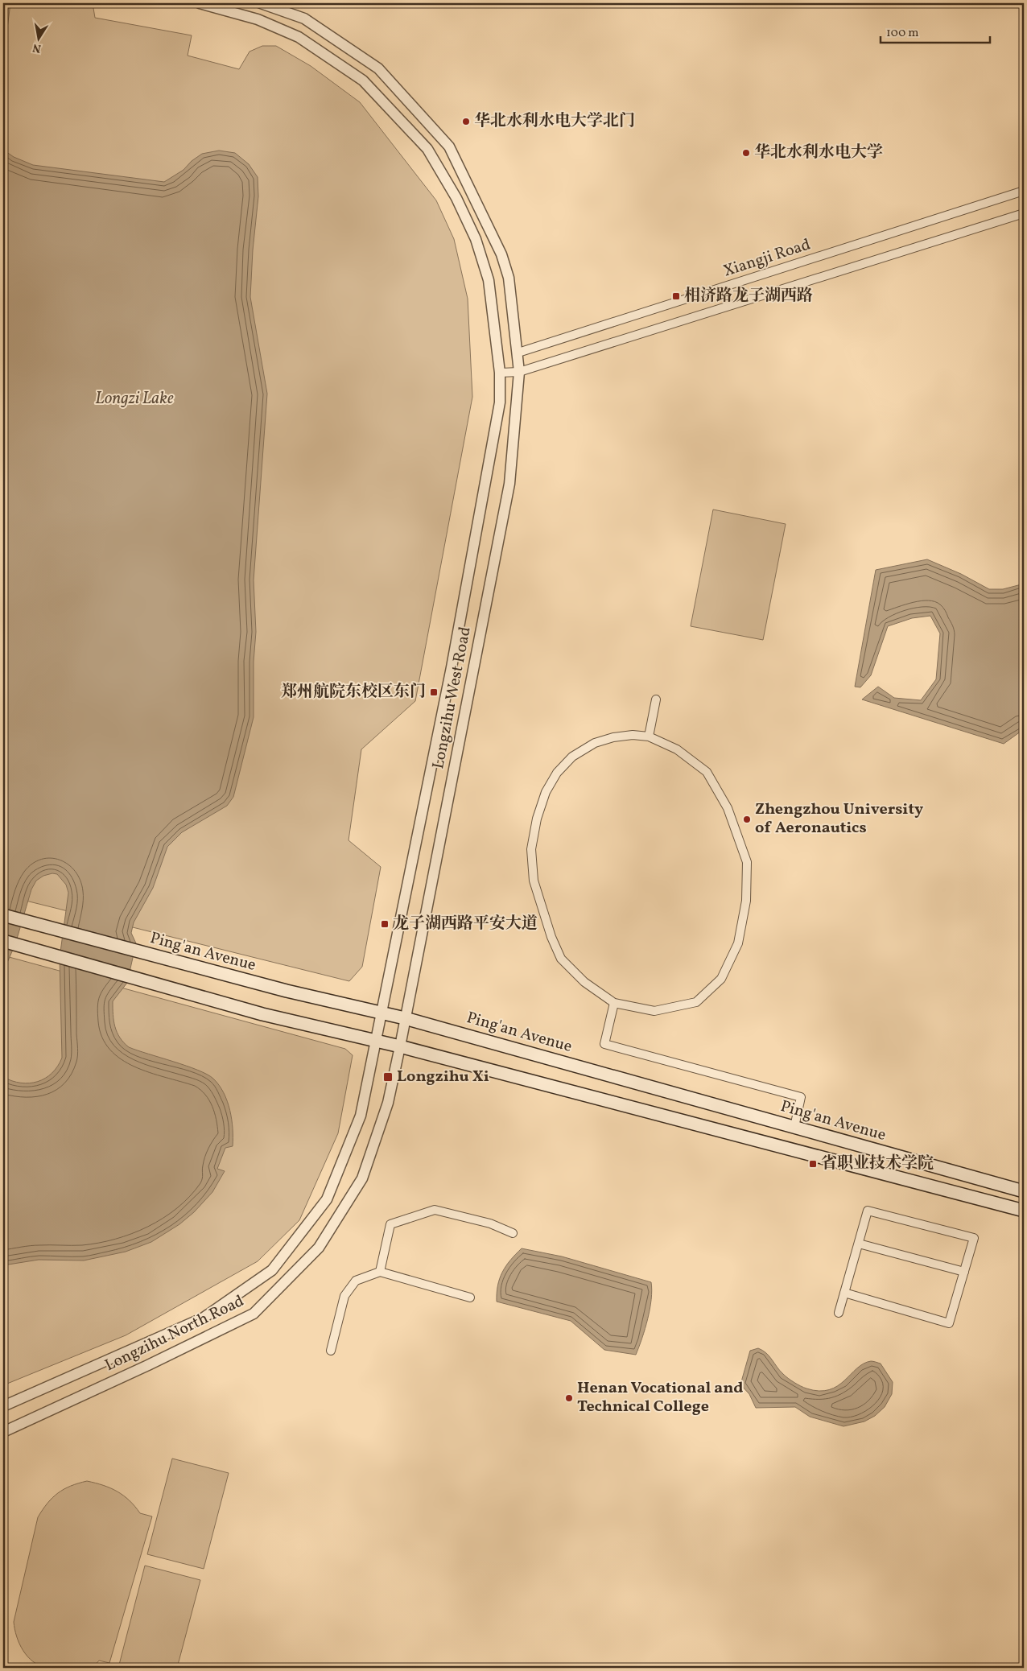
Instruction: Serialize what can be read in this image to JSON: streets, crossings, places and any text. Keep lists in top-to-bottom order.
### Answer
{
  "streets": {
    "main road": ["Ping'an Avenue"],
    "street": ["Xiangji Road", "Longzihu West Road", "Longzihu North Road"]
  },
  "crossings": [
    ["Xiangji Road", "Longzihu West Road"],
    ["Longzihu West Road", "Ping'an Avenue"],
    ["Longzihu West Road", "Longzihu North Road"]
  ],
  "water": ["Longzi Lake"],
  "places": {
    "other": [
      "华北水利水电大学北门",
      "华北水利水电大学",
      "Zhengzhou University of Aeronautics",
      "Henan Vocational and Technical College"
    ],
    "transit": [
      "相济路龙子湖西路",
      "郑州航院东校区东门",
      "龙子湖西路平安大道",
      "Longzihu Xi",
      "省职业技术学院"
    ]
  },
  "scale_bar": "100 m",
  "north": "bottom"
}
